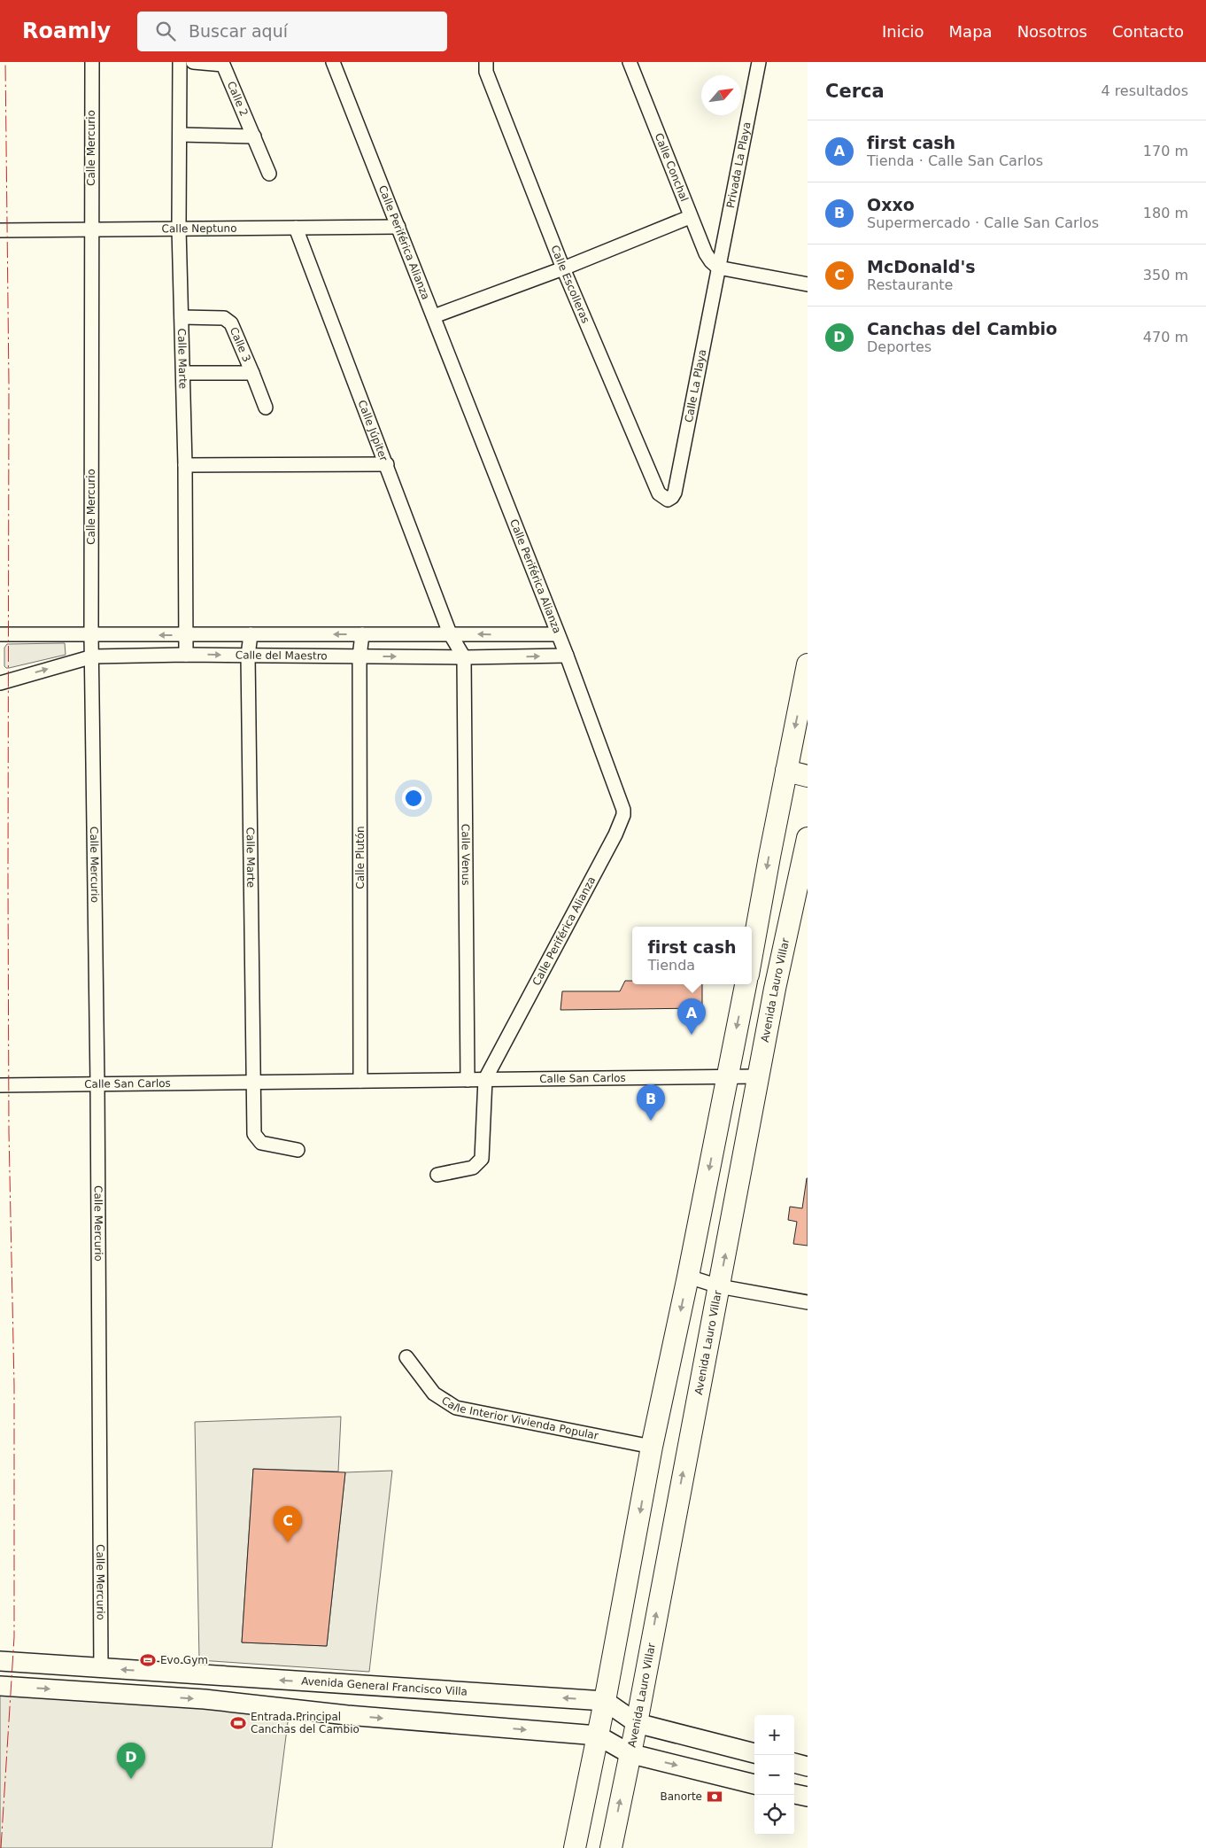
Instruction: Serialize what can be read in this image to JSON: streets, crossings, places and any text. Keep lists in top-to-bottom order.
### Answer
{
  "streets": {
    "main road": ["Avenida Lauro Villar", "Avenida General Francisco Villa"],
    "street": [
      "Calle 2",
      "Calle Mercurio",
      "Privada La Playa",
      "Calle Conchal",
      "Calle Neptuno",
      "Calle Periférica Alianza",
      "Calle Escolleras",
      "Calle 3",
      "Calle Marte",
      "Calle La Playa",
      "Calle Júpiter",
      "Calle del Maestro",
      "Calle Venus",
      "Calle Plutón",
      "Calle San Carlos",
      "Calle Interior Vivienda Popular"
    ]
  },
  "crossings": [
    ["Calle Mercurio", "Calle Neptuno"],
    ["Calle Mercurio", "Calle del Maestro"],
    ["Calle Mercurio", "Calle San Carlos"],
    ["Calle Mercurio", "Avenida General Francisco Villa"],
    ["Privada La Playa", "Calle Conchal"],
    ["Privada La Playa", "Calle La Playa"],
    ["Calle Conchal", "Calle La Playa"],
    ["Calle Neptuno", "Calle Periférica Alianza"],
    ["Calle Neptuno", "Calle Marte"],
    ["Calle Neptuno", "Calle Júpiter"],
    ["Calle Periférica Alianza", "Calle del Maestro"],
    ["Calle Periférica Alianza", "Calle San Carlos"],
    ["Calle Escolleras", "Calle La Playa"],
    ["Calle 3", "Calle Marte"],
    ["Calle Marte", "Calle del Maestro"],
    ["Calle Marte", "Calle San Carlos"],
    ["Calle Júpiter", "Calle del Maestro"],
    ["Calle del Maestro", "Calle Venus"],
    ["Calle del Maestro", "Calle Plutón"],
    ["Calle Venus", "Calle San Carlos"],
    ["Calle Plutón", "Calle San Carlos"],
    ["Avenida Lauro Villar", "Calle San Carlos"]
  ],
  "places": {
    "sports": ["Evo Gym", "Entrada Principal Canchas del Cambio"],
    "bank": ["Banorte"]
  },
  "north": "top right",
  "page": {
    "header": "Roamly",
    "search": "Buscar aquí",
    "nav": [
      "Inicio",
      "Mapa",
      "Nosotros",
      "Contacto"
    ],
    "heading": ["Cerca", "4 resultados"],
    "list": [
      {
        "mark": "A",
        "name": "first cash",
        "note": "Tienda · Calle San Carlos",
        "value": "170 m"
      },
      {
        "mark": "B",
        "name": "Oxxo",
        "note": "Supermercado · Calle San Carlos",
        "value": "180 m"
      },
      {
        "mark": "C",
        "name": "McDonald's",
        "note": "Restaurante",
        "value": "350 m"
      },
      {
        "mark": "D",
        "name": "Canchas del Cambio",
        "note": "Deportes",
        "value": "470 m"
      }
    ],
    "popup": ["first cash", "Tienda"],
    "pins": [
      "A",
      "B",
      "C",
      "D"
    ],
    "map_buttons": ["+", "−"]
  }
}
